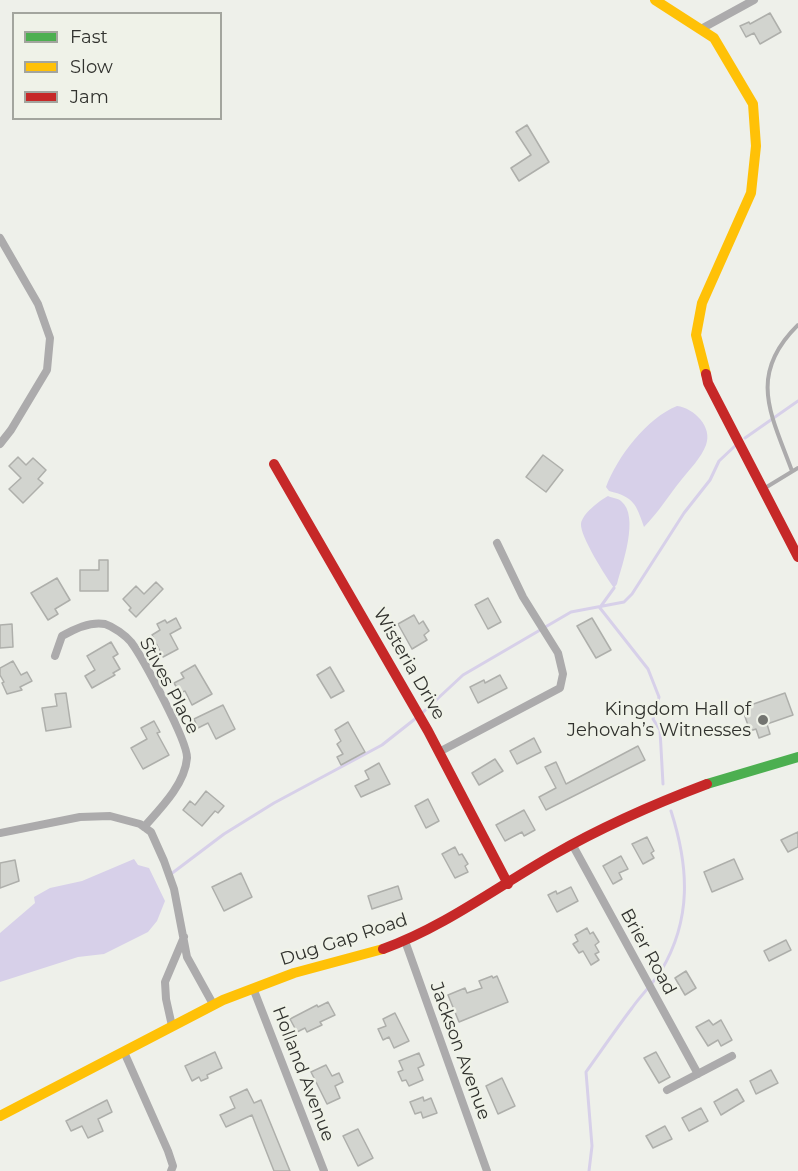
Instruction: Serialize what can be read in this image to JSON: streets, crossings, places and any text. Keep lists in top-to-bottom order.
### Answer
{
  "streets": {
    "street": [
      "Wisteria Drive",
      "Stives Place",
      "Dug Gap Road",
      "Brier Road",
      "Jackson Avenue",
      "Holland Avenue"
    ]
  },
  "crossings": [
    ["Wisteria Drive", "Dug Gap Road"],
    ["Dug Gap Road", "Brier Road"],
    ["Dug Gap Road", "Jackson Avenue"],
    ["Dug Gap Road", "Holland Avenue"]
  ],
  "places": ["Kingdom Hall of Jehovah’s Witnesses"],
  "legend": ["Fast", "Slow", "Jam"]
}
